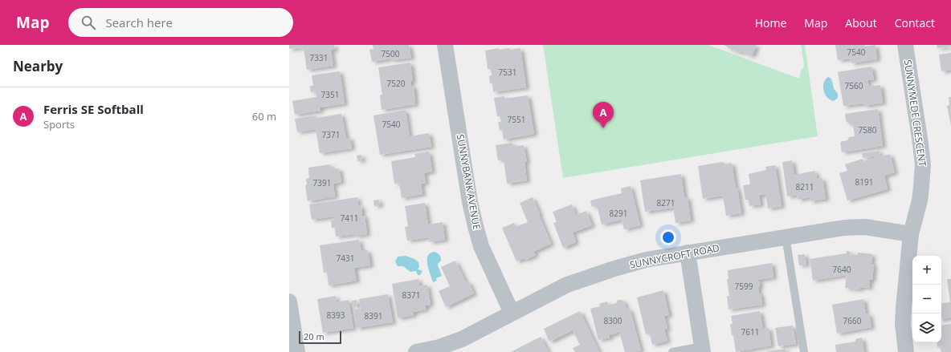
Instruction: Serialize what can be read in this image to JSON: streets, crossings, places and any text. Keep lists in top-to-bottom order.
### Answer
{
  "streets": {
    "street": ["SUNNYMEDE CRESCENT", "SUNNYBANK AVENUE", "SUNNYCROFT ROAD"]
  },
  "crossings": [
    ["SUNNYMEDE CRESCENT", "SUNNYCROFT ROAD"],
    ["SUNNYBANK AVENUE", "SUNNYCROFT ROAD"]
  ],
  "house_numbers": [
    "7540",
    "7500",
    "7331",
    "7531",
    "7520",
    "7560",
    "7351",
    "7551",
    "7540",
    "7580",
    "7371",
    "8191",
    "7391",
    "8211",
    "8271",
    "8291",
    "7411",
    "7431",
    "7640",
    "7599",
    "8371",
    "8393",
    "8391",
    "8300",
    "7660",
    "7611"
  ],
  "scale_bar": "20 m",
  "page": {
    "header": "Map",
    "search": "Search here",
    "nav": [
      "Home",
      "Map",
      "About",
      "Contact"
    ],
    "heading": "Nearby",
    "list": [
      {
        "mark": "A",
        "name": "Ferris SE Softball",
        "note": "Sports",
        "value": "60 m"
      }
    ],
    "pins": "A",
    "map_buttons": ["+", "−"],
    "scale": "20 m"
  }
}
